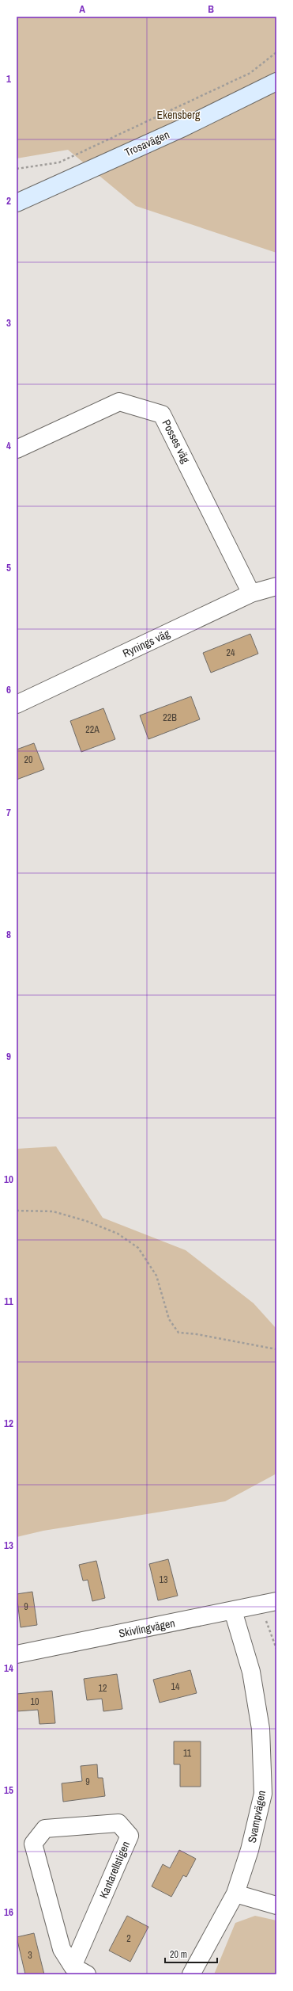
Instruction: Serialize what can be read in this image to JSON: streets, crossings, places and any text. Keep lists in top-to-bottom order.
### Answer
{
  "streets": {
    "main road": ["Trosavägen"],
    "street": [
      "Posses väg",
      "Rynings väg",
      "Skivlingvägen",
      "Svampvägen",
      "Kantarellstigen"
    ]
  },
  "crossings": [
    ["Posses väg", "Rynings väg"],
    ["Skivlingvägen", "Svampvägen"]
  ],
  "parks": ["Ekensberg"],
  "house_numbers": [
    "24",
    "22B",
    "22A",
    "20",
    "13",
    "9",
    "14",
    "12",
    "10",
    "11",
    "9",
    "2",
    "3"
  ],
  "scale_bar": "20 m",
  "grid": {
    "columns": ["A", "B"],
    "rows": [
      "1",
      "2",
      "3",
      "4",
      "5",
      "6",
      "7",
      "8",
      "9",
      "10",
      "11",
      "12",
      "13",
      "14",
      "15",
      "16"
    ]
  }
}
